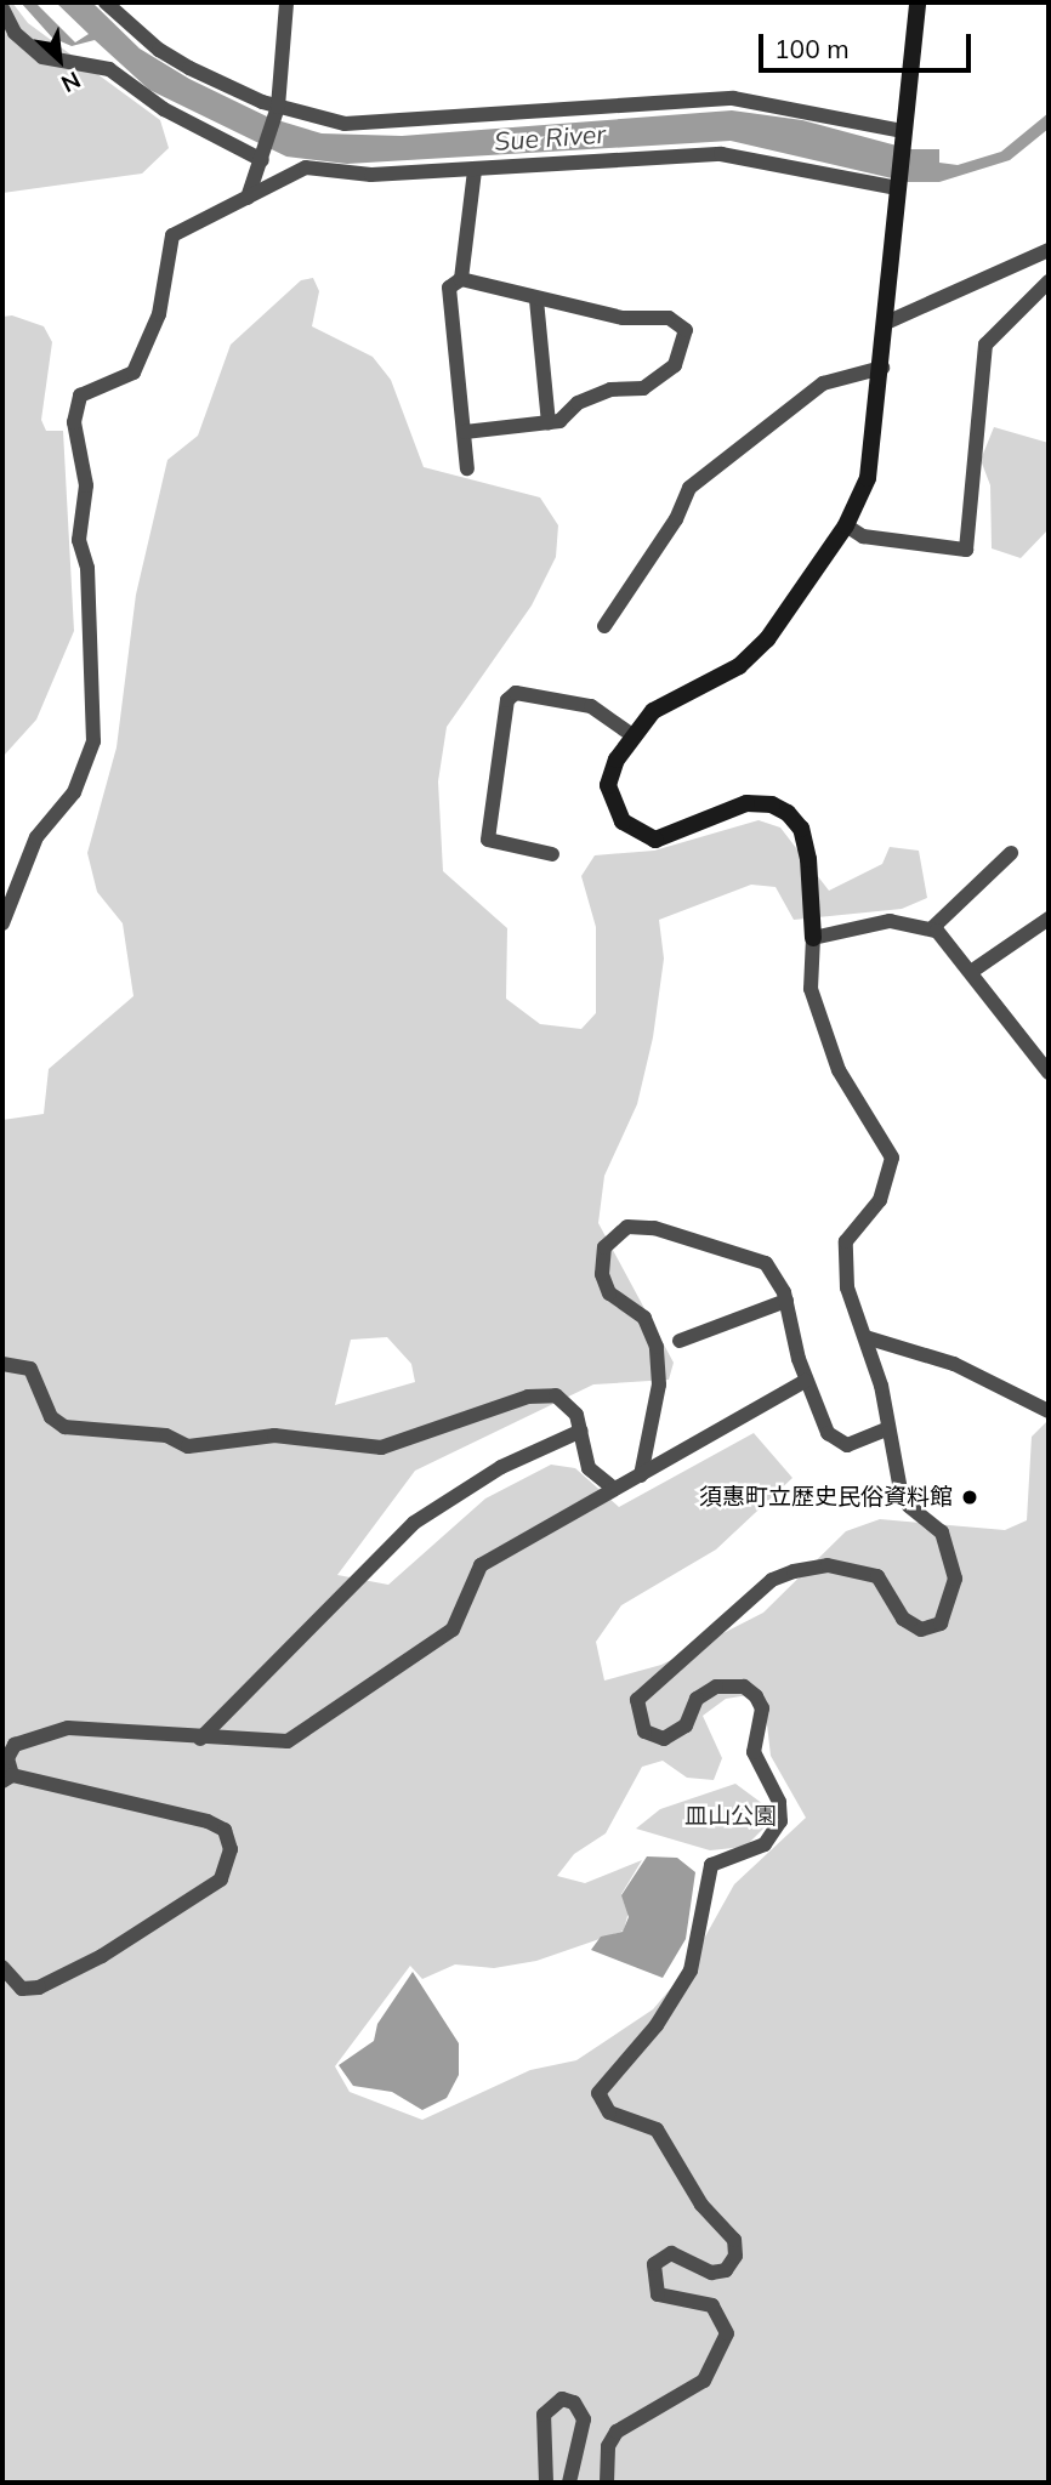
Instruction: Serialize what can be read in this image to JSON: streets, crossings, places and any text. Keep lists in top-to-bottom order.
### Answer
{
  "water": ["Sue River"],
  "parks": ["皿山公園"],
  "places": ["須惠町立歴史民俗資料館"],
  "scale_bar": "100 m",
  "north": "bottom right"
}
